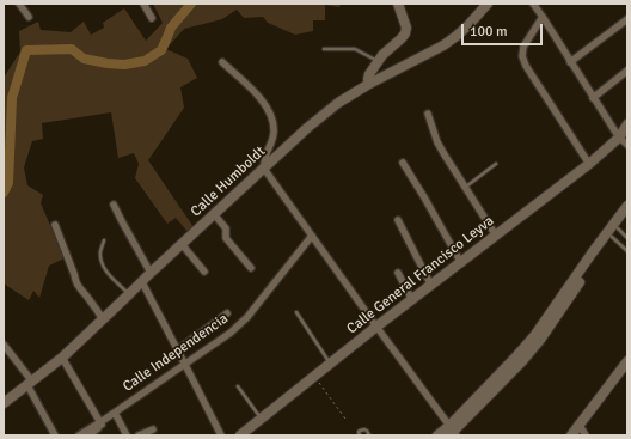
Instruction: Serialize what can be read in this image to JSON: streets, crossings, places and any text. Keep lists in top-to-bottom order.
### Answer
{
  "streets": {
    "street": ["Calle Humboldt", "Calle General Francisco Leyva", "Calle Independencia"]
  },
  "scale_bar": "100 m"
}
